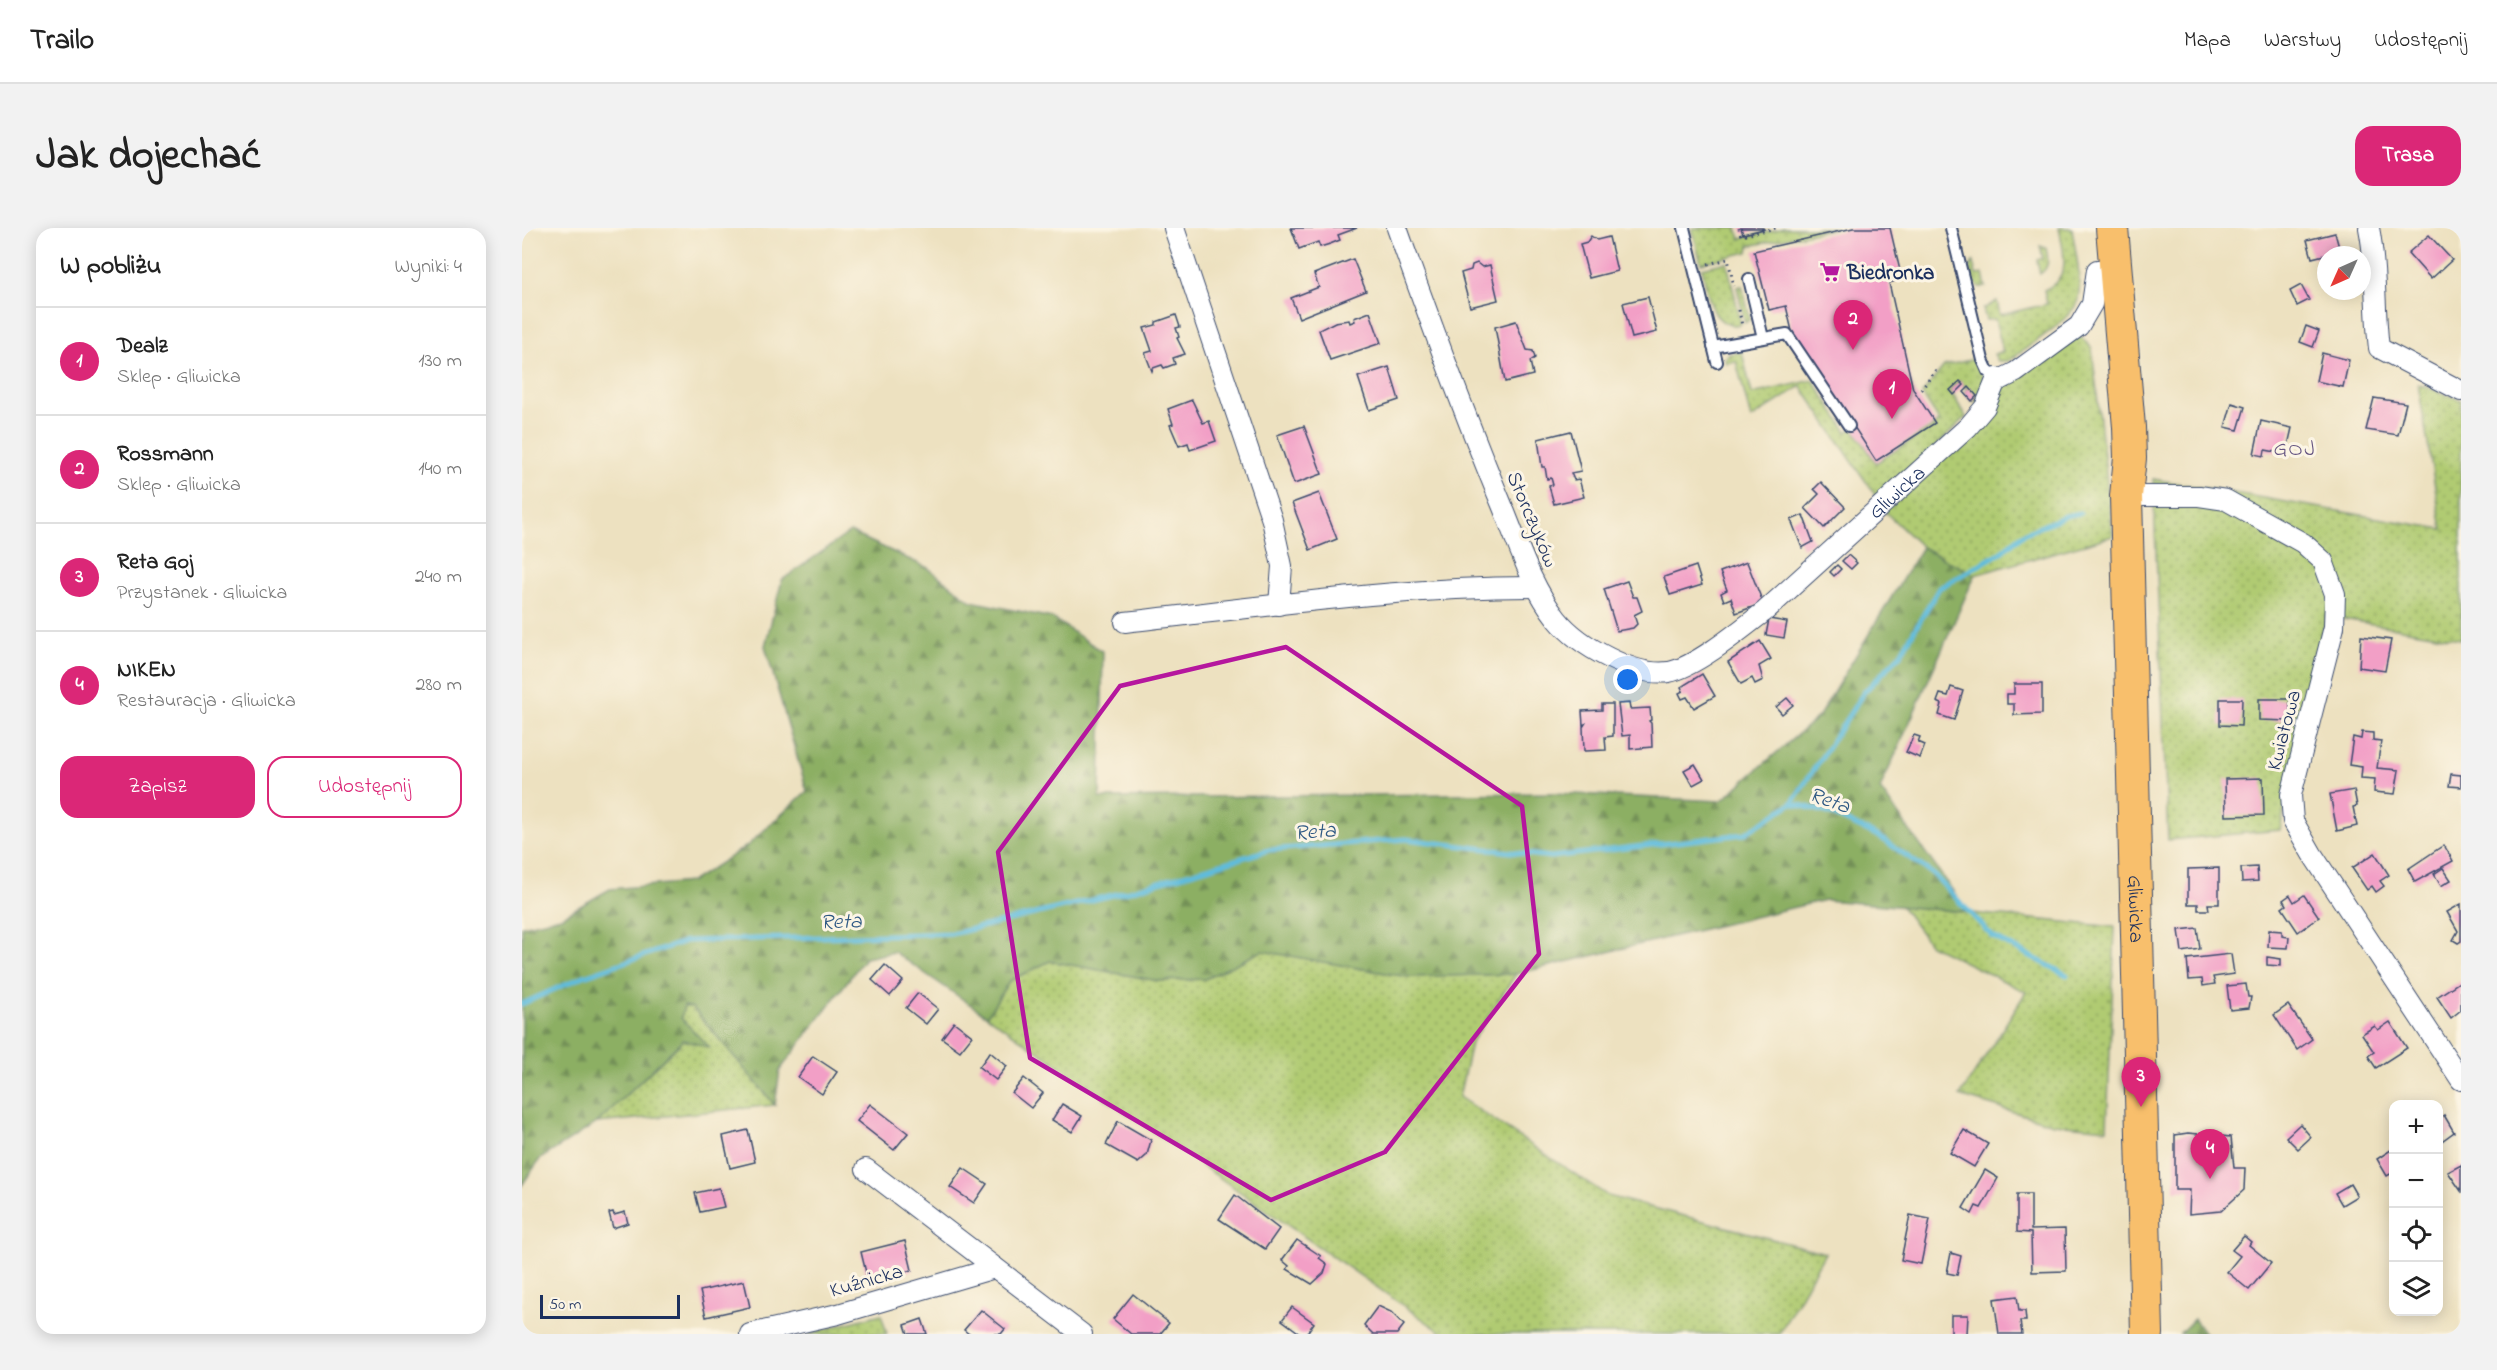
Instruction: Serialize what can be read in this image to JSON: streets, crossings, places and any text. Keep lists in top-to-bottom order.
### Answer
{
  "streets": {
    "main road": ["Gliwicka"],
    "street": ["Storczyków", "Kwiatowa", "Kuźnicka"]
  },
  "crossings": [
    ["Gliwicka", "Storczyków"],
    ["Gliwicka", "Kwiatowa"]
  ],
  "districts": ["GOJ"],
  "water": ["Reta"],
  "places": {
    "supermarket": ["Biedronka"]
  },
  "scale_bar": "50 m",
  "north": "bottom left",
  "page": {
    "header": "Trailo",
    "nav": ["Mapa", "Warstwy", "Udostępnij"],
    "title": "Jak dojechać",
    "buttons": [
      "Trasa",
      ["Zapisz", "Udostępnij"]
    ],
    "heading": ["W pobliżu", "Wyniki: 4"],
    "pins": [
      "2",
      "1",
      "3",
      "4"
    ],
    "list": [
      {
        "mark": "1",
        "name": "Dealz",
        "note": "Sklep · Gliwicka",
        "value": "130 m"
      },
      {
        "mark": "2",
        "name": "Rossmann",
        "note": "Sklep · Gliwicka",
        "value": "140 m"
      },
      {
        "mark": "3",
        "name": "Reta Goj",
        "note": "Przystanek · Gliwicka",
        "value": "240 m"
      },
      {
        "mark": "4",
        "name": "NIKEN",
        "note": "Restauracja · Gliwicka",
        "value": "280 m"
      }
    ],
    "map_buttons": ["+", "−"],
    "scale": "50 m"
  }
}
